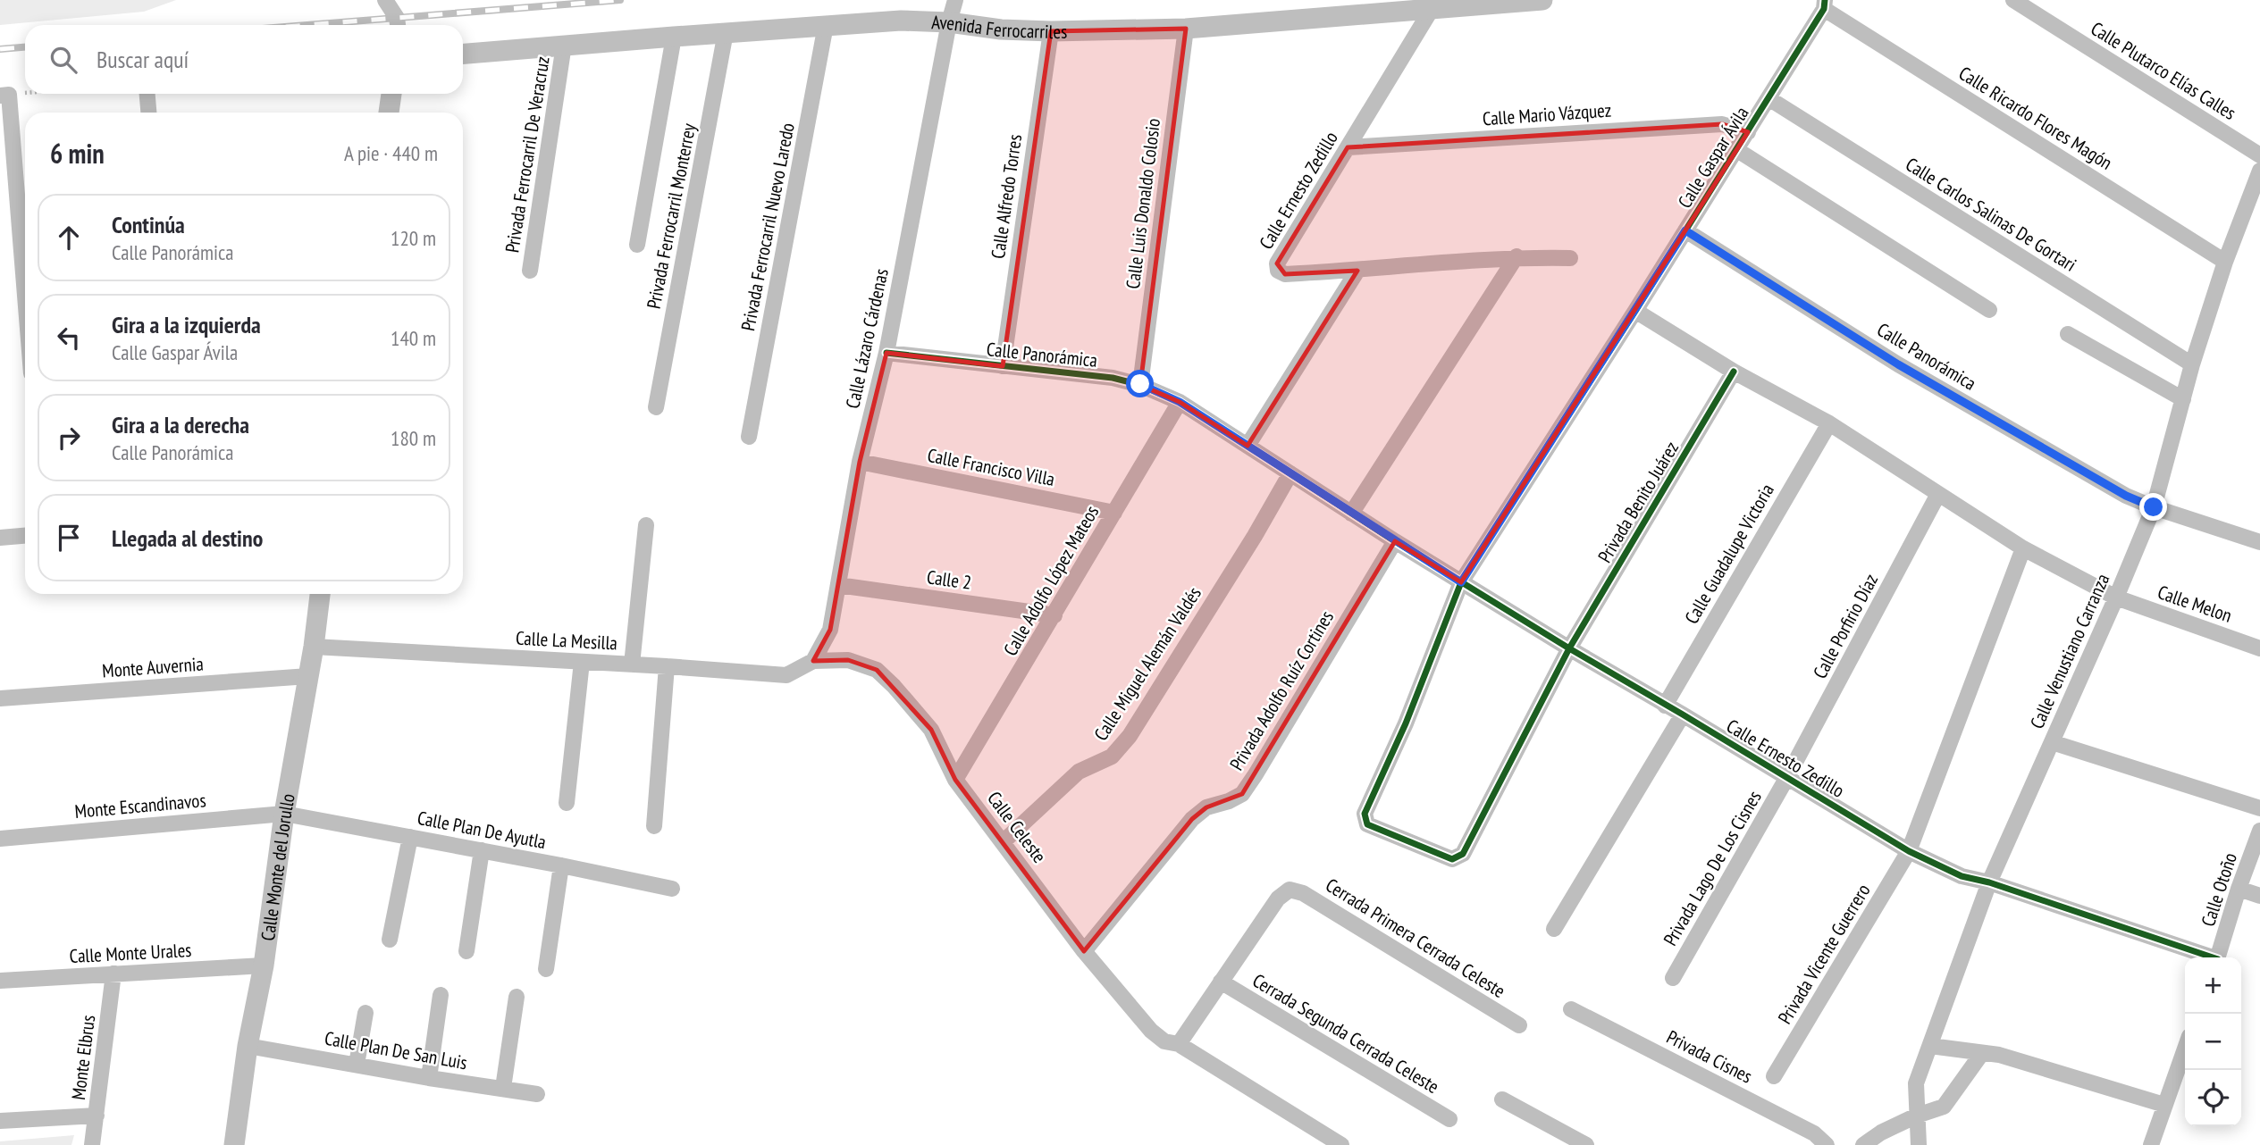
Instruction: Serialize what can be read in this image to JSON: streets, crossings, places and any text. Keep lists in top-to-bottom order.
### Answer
{
  "streets": {
    "street": [
      "Avenida Ferrocarriles",
      "Calle Plutarco Elías Calles",
      "Calle Mario Vázquez",
      "Calle Ricardo Flores Magón",
      "Privada Ferrocarril De Veracruz",
      "Calle Gaspar Ávila",
      "Calle Ernesto Zedillo",
      "Calle Alfredo Torres",
      "Calle Luis Donaldo Colosio",
      "Calle Carlos Salinas De Gortari",
      "Privada Ferrocarril Monterrey",
      "Privada Ferrocarril Nuevo Laredo",
      "Calle Lázaro Cárdenas",
      "Calle Panorámica",
      "Calle Francisco Villa",
      "Privada Benito Juárez",
      "Calle Guadalupe Victoria",
      "Calle 2",
      "Calle Adolfo López Mateos",
      "Calle Melon",
      "Calle Porfirio Díaz",
      "Calle La Mesilla",
      "Calle Venustiano Carranza",
      "Calle Miguel Alemán Valdés",
      "Monte Auvernia",
      "Privada Adolfo Ruíz Cortines",
      "Monte Escandinavos",
      "Calle Celeste",
      "Calle Plan De Ayutla",
      "Calle Monte del Jorullo",
      "Privada Lago De Los Cisnes",
      "Calle Otoño",
      "Cerrada Primera Cerrada Celeste",
      "Calle Monte Urales",
      "Privada Vicente Guerrero",
      "Cerrada Segunda Cerrada Celeste",
      "Calle Plan De San Luis",
      "Privada Cisnes",
      "Monte Elbrus"
    ]
  },
  "crossings": [
    ["Avenida Ferrocarriles", "Privada Ferrocarril De Veracruz"],
    ["Avenida Ferrocarriles", "Calle Ernesto Zedillo"],
    ["Avenida Ferrocarriles", "Calle Alfredo Torres"],
    ["Avenida Ferrocarriles", "Calle Luis Donaldo Colosio"],
    ["Avenida Ferrocarriles", "Privada Ferrocarril Monterrey"],
    ["Avenida Ferrocarriles", "Privada Ferrocarril Nuevo Laredo"],
    ["Avenida Ferrocarriles", "Calle Lázaro Cárdenas"],
    ["Calle Mario Vázquez", "Calle Gaspar Ávila"],
    ["Calle Mario Vázquez", "Calle Ernesto Zedillo"],
    ["Calle Ricardo Flores Magón", "Calle Gaspar Ávila"],
    ["Calle Ricardo Flores Magón", "Calle Venustiano Carranza"],
    ["Calle Gaspar Ávila", "Calle Carlos Salinas De Gortari"],
    ["Calle Gaspar Ávila", "Calle Panorámica"],
    ["Calle Gaspar Ávila", "Privada Benito Juárez"],
    ["Calle Ernesto Zedillo", "Calle Panorámica"],
    ["Calle Ernesto Zedillo", "Privada Benito Juárez"],
    ["Calle Ernesto Zedillo", "Calle Guadalupe Victoria"],
    ["Calle Ernesto Zedillo", "Calle Porfirio Díaz"],
    ["Calle Ernesto Zedillo", "Calle Venustiano Carranza"],
    ["Calle Ernesto Zedillo", "Privada Lago De Los Cisnes"],
    ["Calle Ernesto Zedillo", "Privada Vicente Guerrero"],
    ["Calle Alfredo Torres", "Calle Panorámica"],
    ["Calle Luis Donaldo Colosio", "Calle Panorámica"],
    ["Calle Carlos Salinas De Gortari", "Calle Venustiano Carranza"],
    ["Calle Lázaro Cárdenas", "Calle Panorámica"],
    ["Calle Lázaro Cárdenas", "Calle Francisco Villa"],
    ["Calle Lázaro Cárdenas", "Calle 2"],
    ["Calle Lázaro Cárdenas", "Calle La Mesilla"],
    ["Calle Lázaro Cárdenas", "Calle Celeste"],
    ["Calle Panorámica", "Privada Benito Juárez"],
    ["Calle Panorámica", "Calle Adolfo López Mateos"],
    ["Calle Panorámica", "Calle Venustiano Carranza"],
    ["Calle Panorámica", "Calle Miguel Alemán Valdés"],
    ["Calle Panorámica", "Privada Adolfo Ruíz Cortines"],
    ["Calle Francisco Villa", "Calle Adolfo López Mateos"],
    ["Calle 2", "Calle Adolfo López Mateos"],
    ["Calle Adolfo López Mateos", "Calle Celeste"],
    ["Calle Melon", "Calle Venustiano Carranza"],
    ["Calle Porfirio Díaz", "Privada Lago De Los Cisnes"],
    ["Calle La Mesilla", "Calle Celeste"],
    ["Calle La Mesilla", "Calle Monte del Jorullo"],
    ["Calle Miguel Alemán Valdés", "Calle Celeste"],
    ["Monte Auvernia", "Calle Monte del Jorullo"],
    ["Privada Adolfo Ruíz Cortines", "Calle Celeste"],
    ["Monte Escandinavos", "Calle Plan De Ayutla"],
    ["Monte Escandinavos", "Calle Monte del Jorullo"],
    ["Calle Plan De Ayutla", "Calle Monte del Jorullo"],
    ["Calle Monte del Jorullo", "Calle Monte Urales"],
    ["Calle Monte del Jorullo", "Calle Plan De San Luis"],
    ["Cerrada Primera Cerrada Celeste", "Cerrada Segunda Cerrada Celeste"],
    ["Calle Monte Urales", "Monte Elbrus"]
  ],
  "page": {
    "search": "Buscar aquí",
    "heading": ["6 min", "A pie · 440 m"],
    "list": [
      ["Continúa", "Calle Panorámica", "120 m"],
      ["Gira a la izquierda", "Calle Gaspar Ávila", "140 m"],
      ["Gira a la derecha", "Calle Panorámica", "180 m"],
      "Llegada al destino"
    ],
    "map_buttons": ["+", "−"]
  }
}
